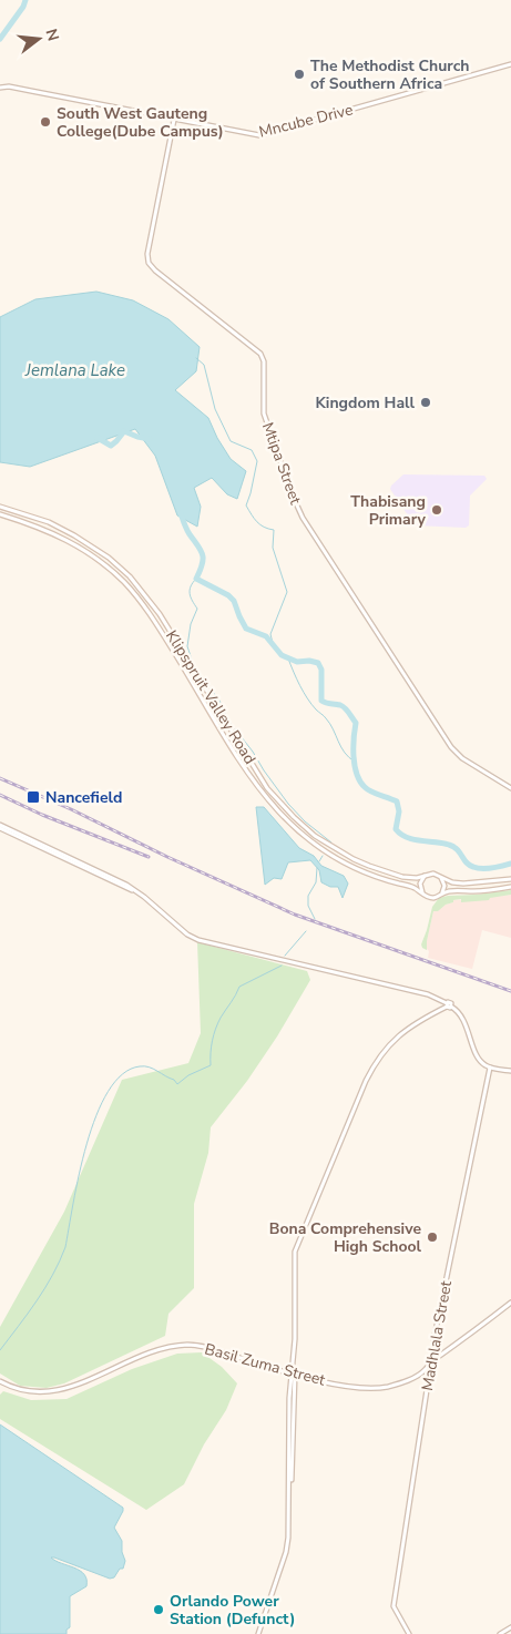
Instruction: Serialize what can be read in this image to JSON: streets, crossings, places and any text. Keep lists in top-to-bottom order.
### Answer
{
  "streets": {
    "street": [
      "Mncube Drive",
      "Mtipa Street",
      "Klipspruit Valley Road",
      "Madhlala Street",
      "Basil Zuma Street"
    ]
  },
  "crossings": [
    ["Mncube Drive", "Mtipa Street"],
    ["Madhlala Street", "Basil Zuma Street"]
  ],
  "water": ["Jemlana Lake"],
  "places": {
    "other": [
      "The Methodist Church of Southern Africa",
      "South West Gauteng College(Dube Campus)",
      "Kingdom Hall",
      "Thabisang Primary",
      "Bona Comprehensive High School",
      "Orlando Power Station (Defunct)"
    ],
    "transit": ["Nancefield"]
  },
  "north": "right"
}
